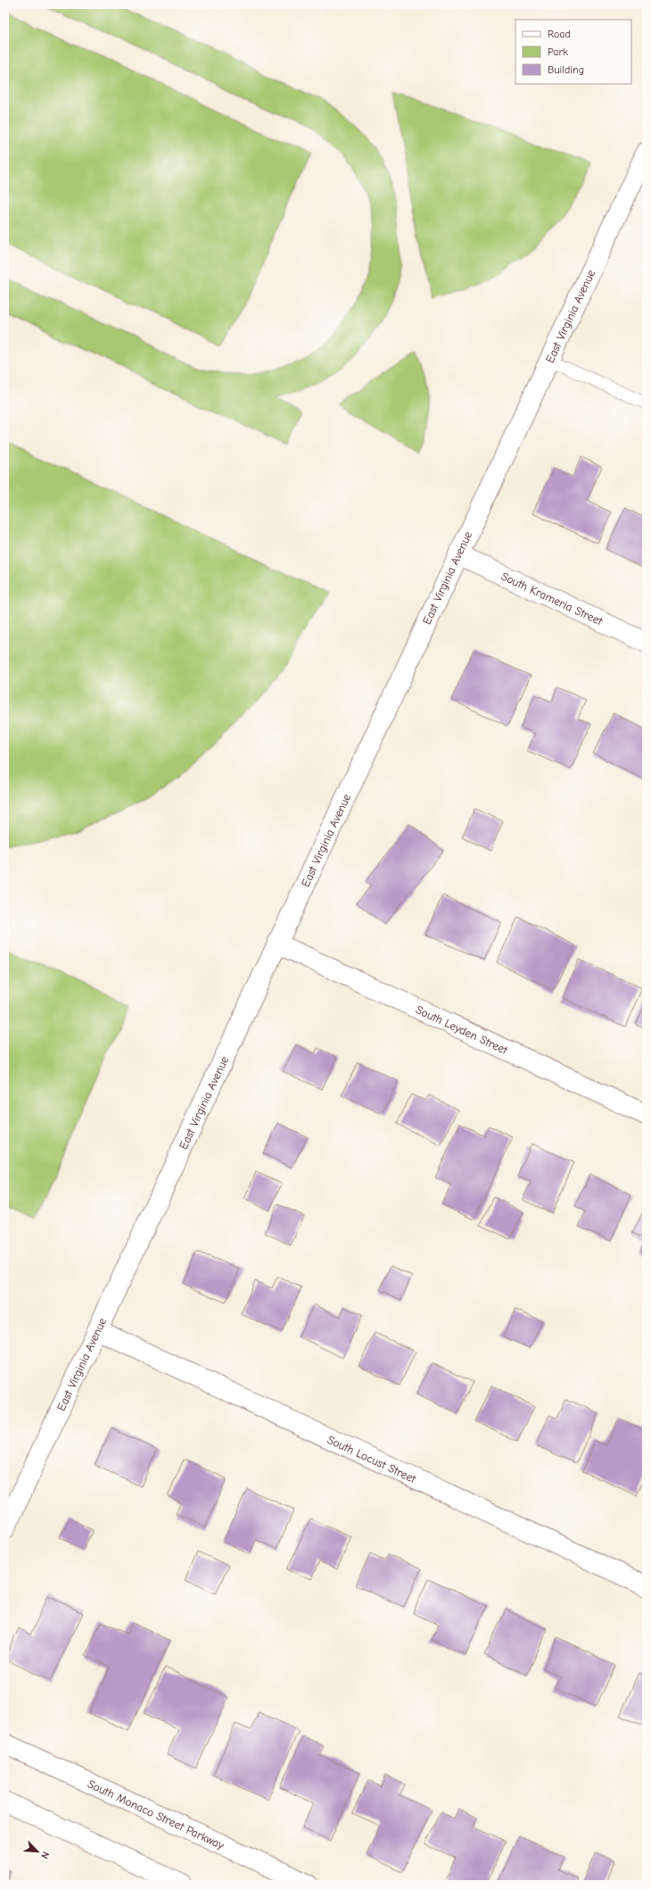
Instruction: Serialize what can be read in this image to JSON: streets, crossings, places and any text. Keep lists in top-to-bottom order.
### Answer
{
  "streets": {
    "street": [
      "East Virginia Avenue",
      "South Krameria Street",
      "South Leyden Street",
      "South Locust Street",
      "South Monaco Street Parkway"
    ]
  },
  "crossings": [
    ["East Virginia Avenue", "South Krameria Street"],
    ["East Virginia Avenue", "South Leyden Street"],
    ["East Virginia Avenue", "South Locust Street"]
  ],
  "legend": ["Road", "Park", "Building"],
  "north": "bottom right"
}
